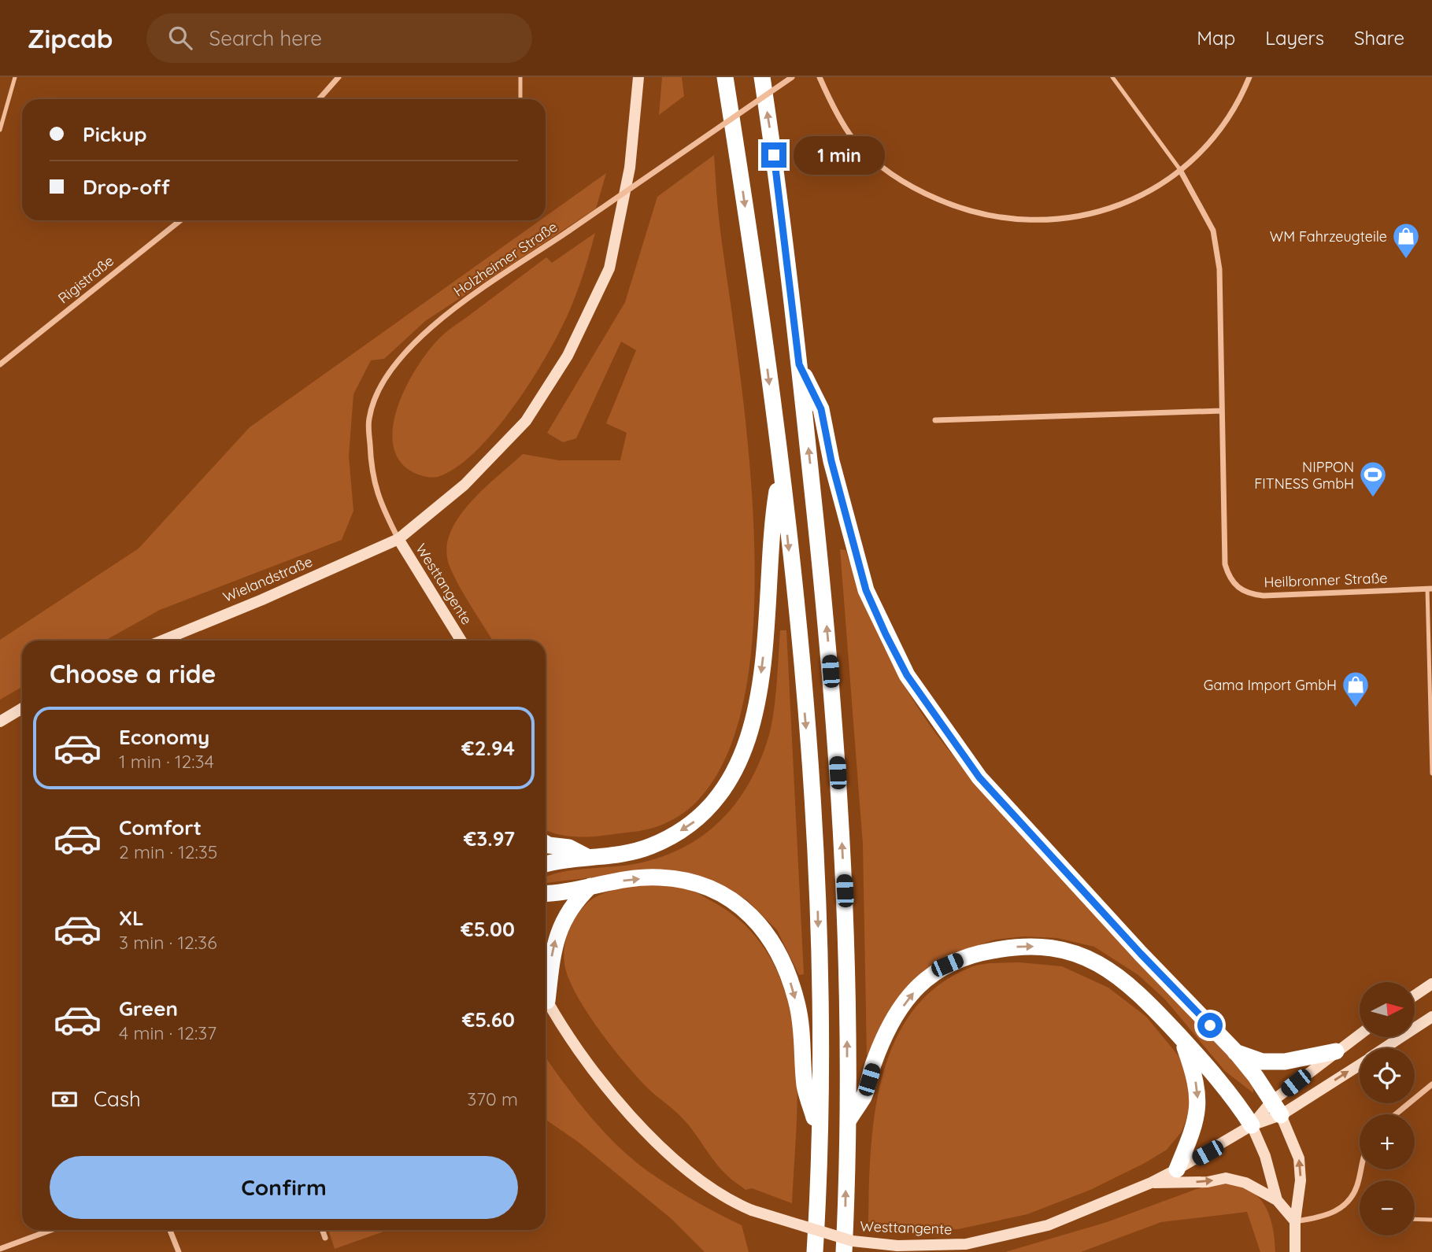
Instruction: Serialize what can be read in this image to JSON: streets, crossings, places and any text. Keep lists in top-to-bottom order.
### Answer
{
  "streets": {
    "main road": ["Wielandstraße", "Westtangente"],
    "street": ["Holzheimer Straße", "Rigistraße", "Heilbronner Straße"]
  },
  "crossings": [
    ["Holzheimer Straße", "Wielandstraße"],
    ["Holzheimer Straße", "Westtangente"],
    ["Wielandstraße", "Westtangente"]
  ],
  "places": {
    "shop": ["WM Fahrzeugteile", "Gama Import GmbH"],
    "sports": ["NIPPON FITNESS GmbH"]
  },
  "north": "right",
  "page": {
    "header": "Zipcab",
    "search": "Search here",
    "nav": ["Map", "Layers", "Share"],
    "banner": ["Pickup", "Drop-off"],
    "bubble": "1 min",
    "heading": "Choose a ride",
    "list": [
      {
        "name": "Economy",
        "note": "1 min · 12:34",
        "value": "€2.94"
      },
      {
        "name": "Comfort",
        "note": "2 min · 12:35",
        "value": "€3.97"
      },
      {
        "name": "XL",
        "note": "3 min · 12:36",
        "value": "€5.00"
      },
      {
        "name": "Green",
        "note": "4 min · 12:37",
        "value": "€5.60"
      }
    ],
    "map_buttons": ["+", "−"],
    "pay": ["Cash", "370 m"],
    "buttons": "Confirm"
  }
}
